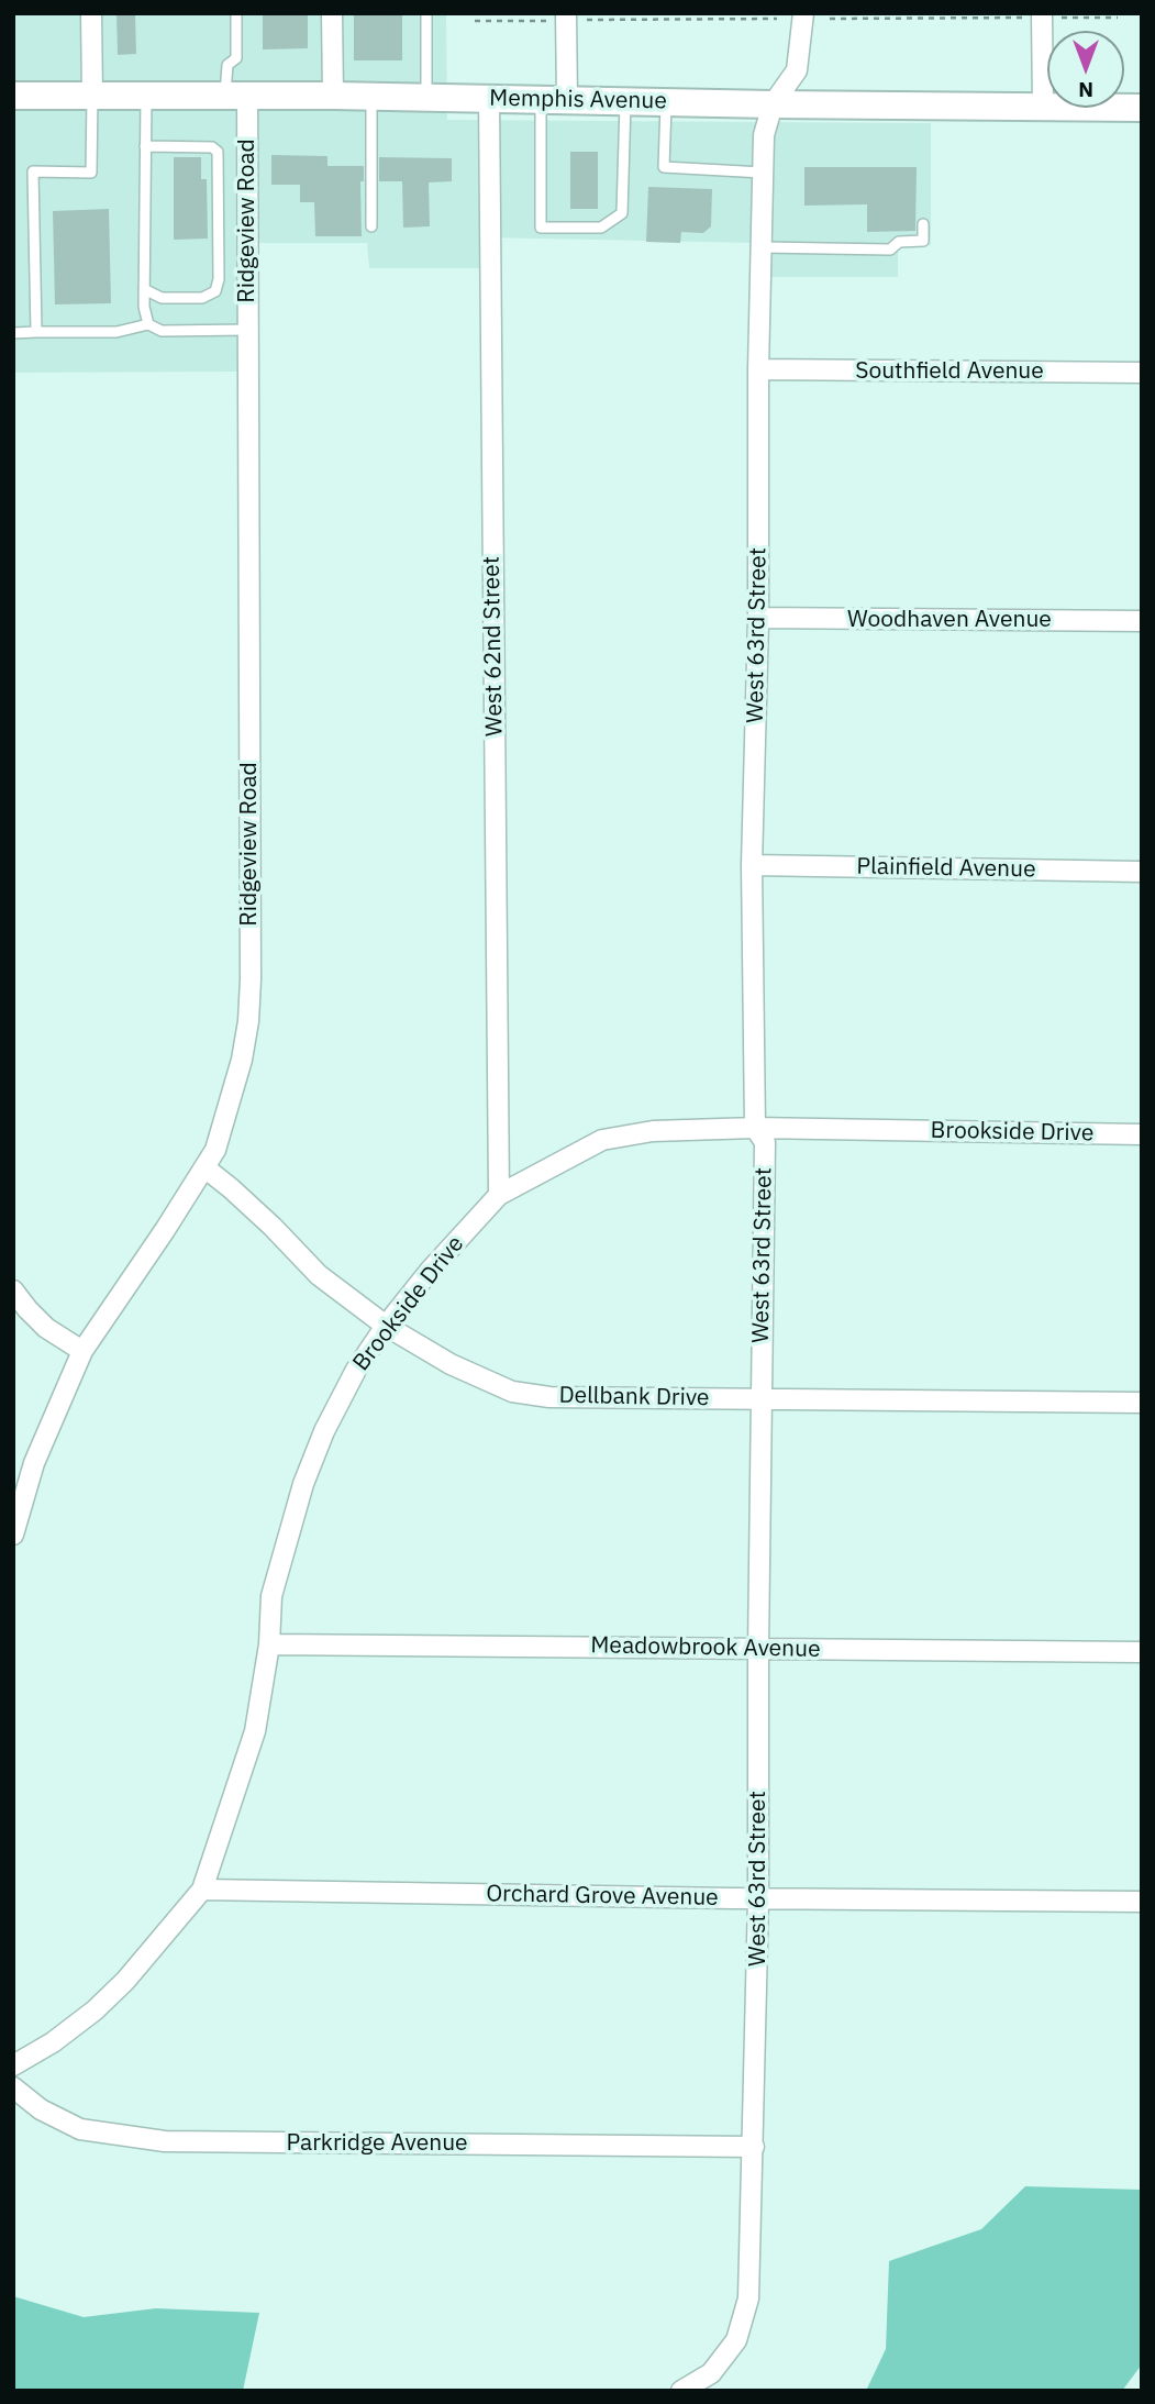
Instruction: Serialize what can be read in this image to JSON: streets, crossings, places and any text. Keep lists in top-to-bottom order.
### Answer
{
  "streets": {
    "main road": ["Memphis Avenue"],
    "street": [
      "Ridgeview Road",
      "Southfield Avenue",
      "Woodhaven Avenue",
      "West 63rd Street",
      "West 62nd Street",
      "Plainfield Avenue",
      "Brookside Drive",
      "Dellbank Drive",
      "Meadowbrook Avenue",
      "Orchard Grove Avenue",
      "Parkridge Avenue"
    ]
  },
  "crossings": [
    ["Memphis Avenue", "Ridgeview Road"],
    ["Memphis Avenue", "West 63rd Street"],
    ["Memphis Avenue", "West 62nd Street"],
    ["Ridgeview Road", "Dellbank Drive"],
    ["Southfield Avenue", "West 63rd Street"],
    ["Woodhaven Avenue", "West 63rd Street"],
    ["West 63rd Street", "Plainfield Avenue"],
    ["West 63rd Street", "Brookside Drive"],
    ["West 63rd Street", "Dellbank Drive"],
    ["West 63rd Street", "Meadowbrook Avenue"],
    ["West 63rd Street", "Orchard Grove Avenue"],
    ["West 63rd Street", "Parkridge Avenue"],
    ["West 62nd Street", "Brookside Drive"],
    ["Brookside Drive", "Dellbank Drive"],
    ["Brookside Drive", "Meadowbrook Avenue"],
    ["Brookside Drive", "Orchard Grove Avenue"]
  ],
  "north": "bottom"
}
